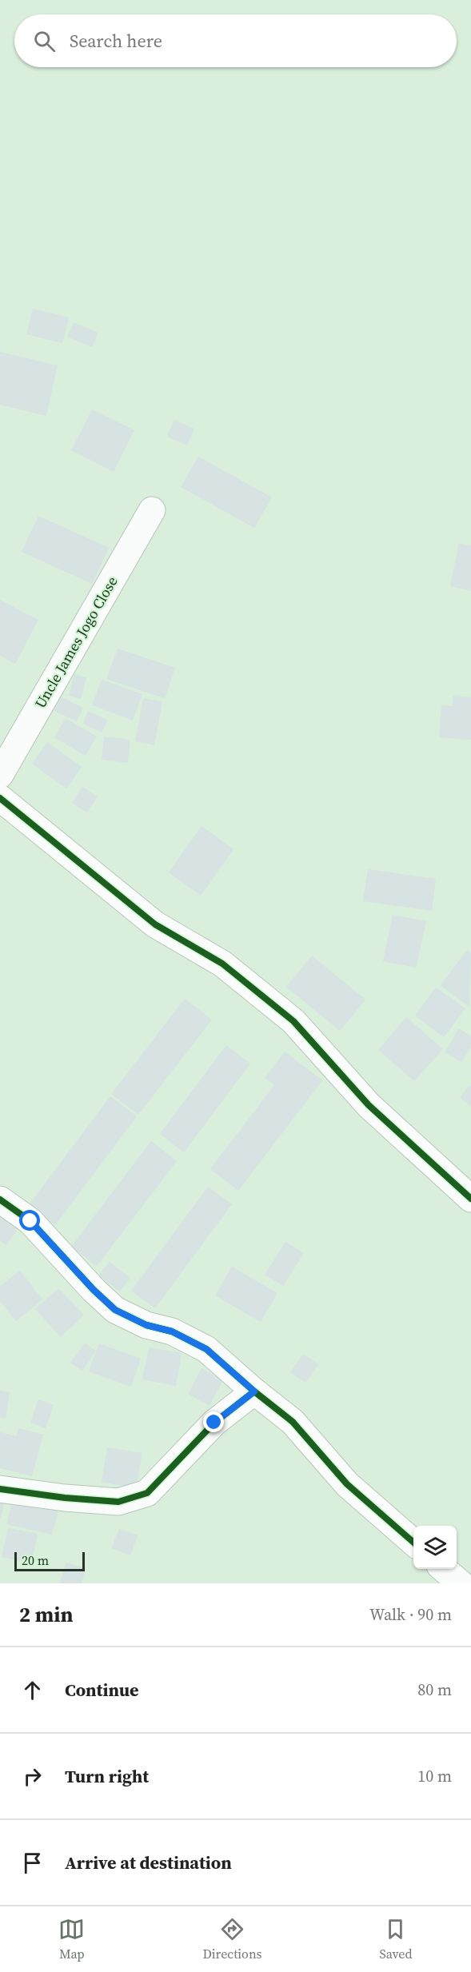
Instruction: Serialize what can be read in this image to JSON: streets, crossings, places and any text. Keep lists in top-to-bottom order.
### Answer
{
  "streets": {
    "street": ["Uncle James Jogo Close"]
  },
  "scale_bar": "20 m",
  "page": {
    "search": "Search here",
    "scale": "20 m",
    "heading": ["2 min", "Walk · 90 m"],
    "list": [
      ["Continue", "80 m"],
      ["Turn right", "10 m"],
      "Arrive at destination"
    ],
    "nav": ["Map", "Directions", "Saved"]
  }
}
